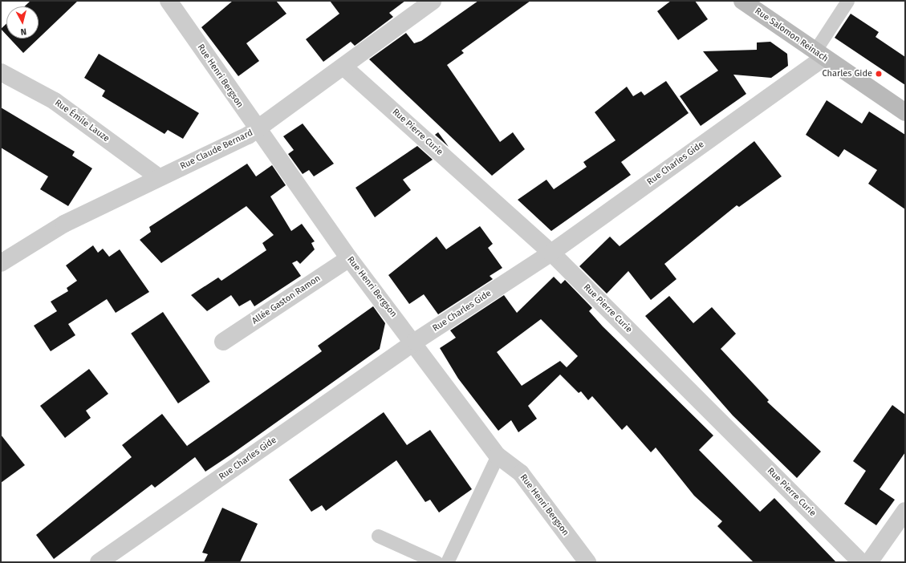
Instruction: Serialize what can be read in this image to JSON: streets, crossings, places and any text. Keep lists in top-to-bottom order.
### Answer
{
  "streets": {
    "street": [
      "Rue Salomon Reinach",
      "Rue Henri Bergson",
      "Rue Émile Lauze",
      "Rue Pierre Curie",
      "Rue Claude Bernard",
      "Rue Charles Gide",
      "Allée Gaston Ramon"
    ]
  },
  "crossings": [
    ["Rue Salomon Reinach", "Rue Charles Gide"],
    ["Rue Henri Bergson", "Rue Claude Bernard"],
    ["Rue Henri Bergson", "Rue Charles Gide"],
    ["Rue Henri Bergson", "Allée Gaston Ramon"],
    ["Rue Émile Lauze", "Rue Claude Bernard"],
    ["Rue Pierre Curie", "Rue Claude Bernard"],
    ["Rue Pierre Curie", "Rue Charles Gide"]
  ],
  "places": ["Charles Gide"],
  "north": "bottom"
}
